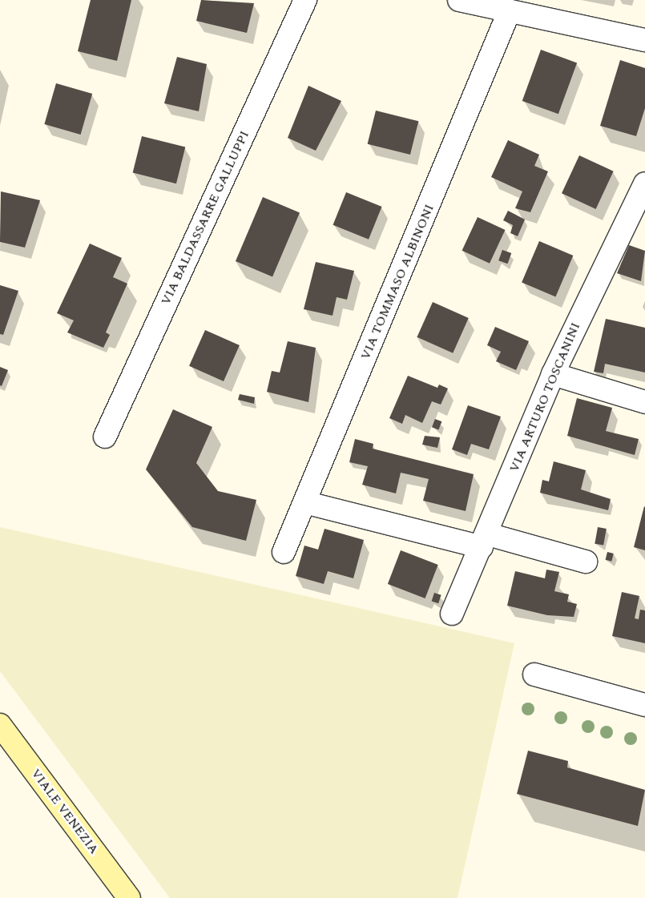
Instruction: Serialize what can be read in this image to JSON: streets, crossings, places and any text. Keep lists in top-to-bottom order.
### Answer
{
  "streets": {
    "main road": ["VIALE VENEZIA"],
    "street": ["VIA BALDASSARRE GALLUPPI", "VIA TOMMASO ALBINONI", "VIA ARTURO TOSCANINI"]
  }
}
